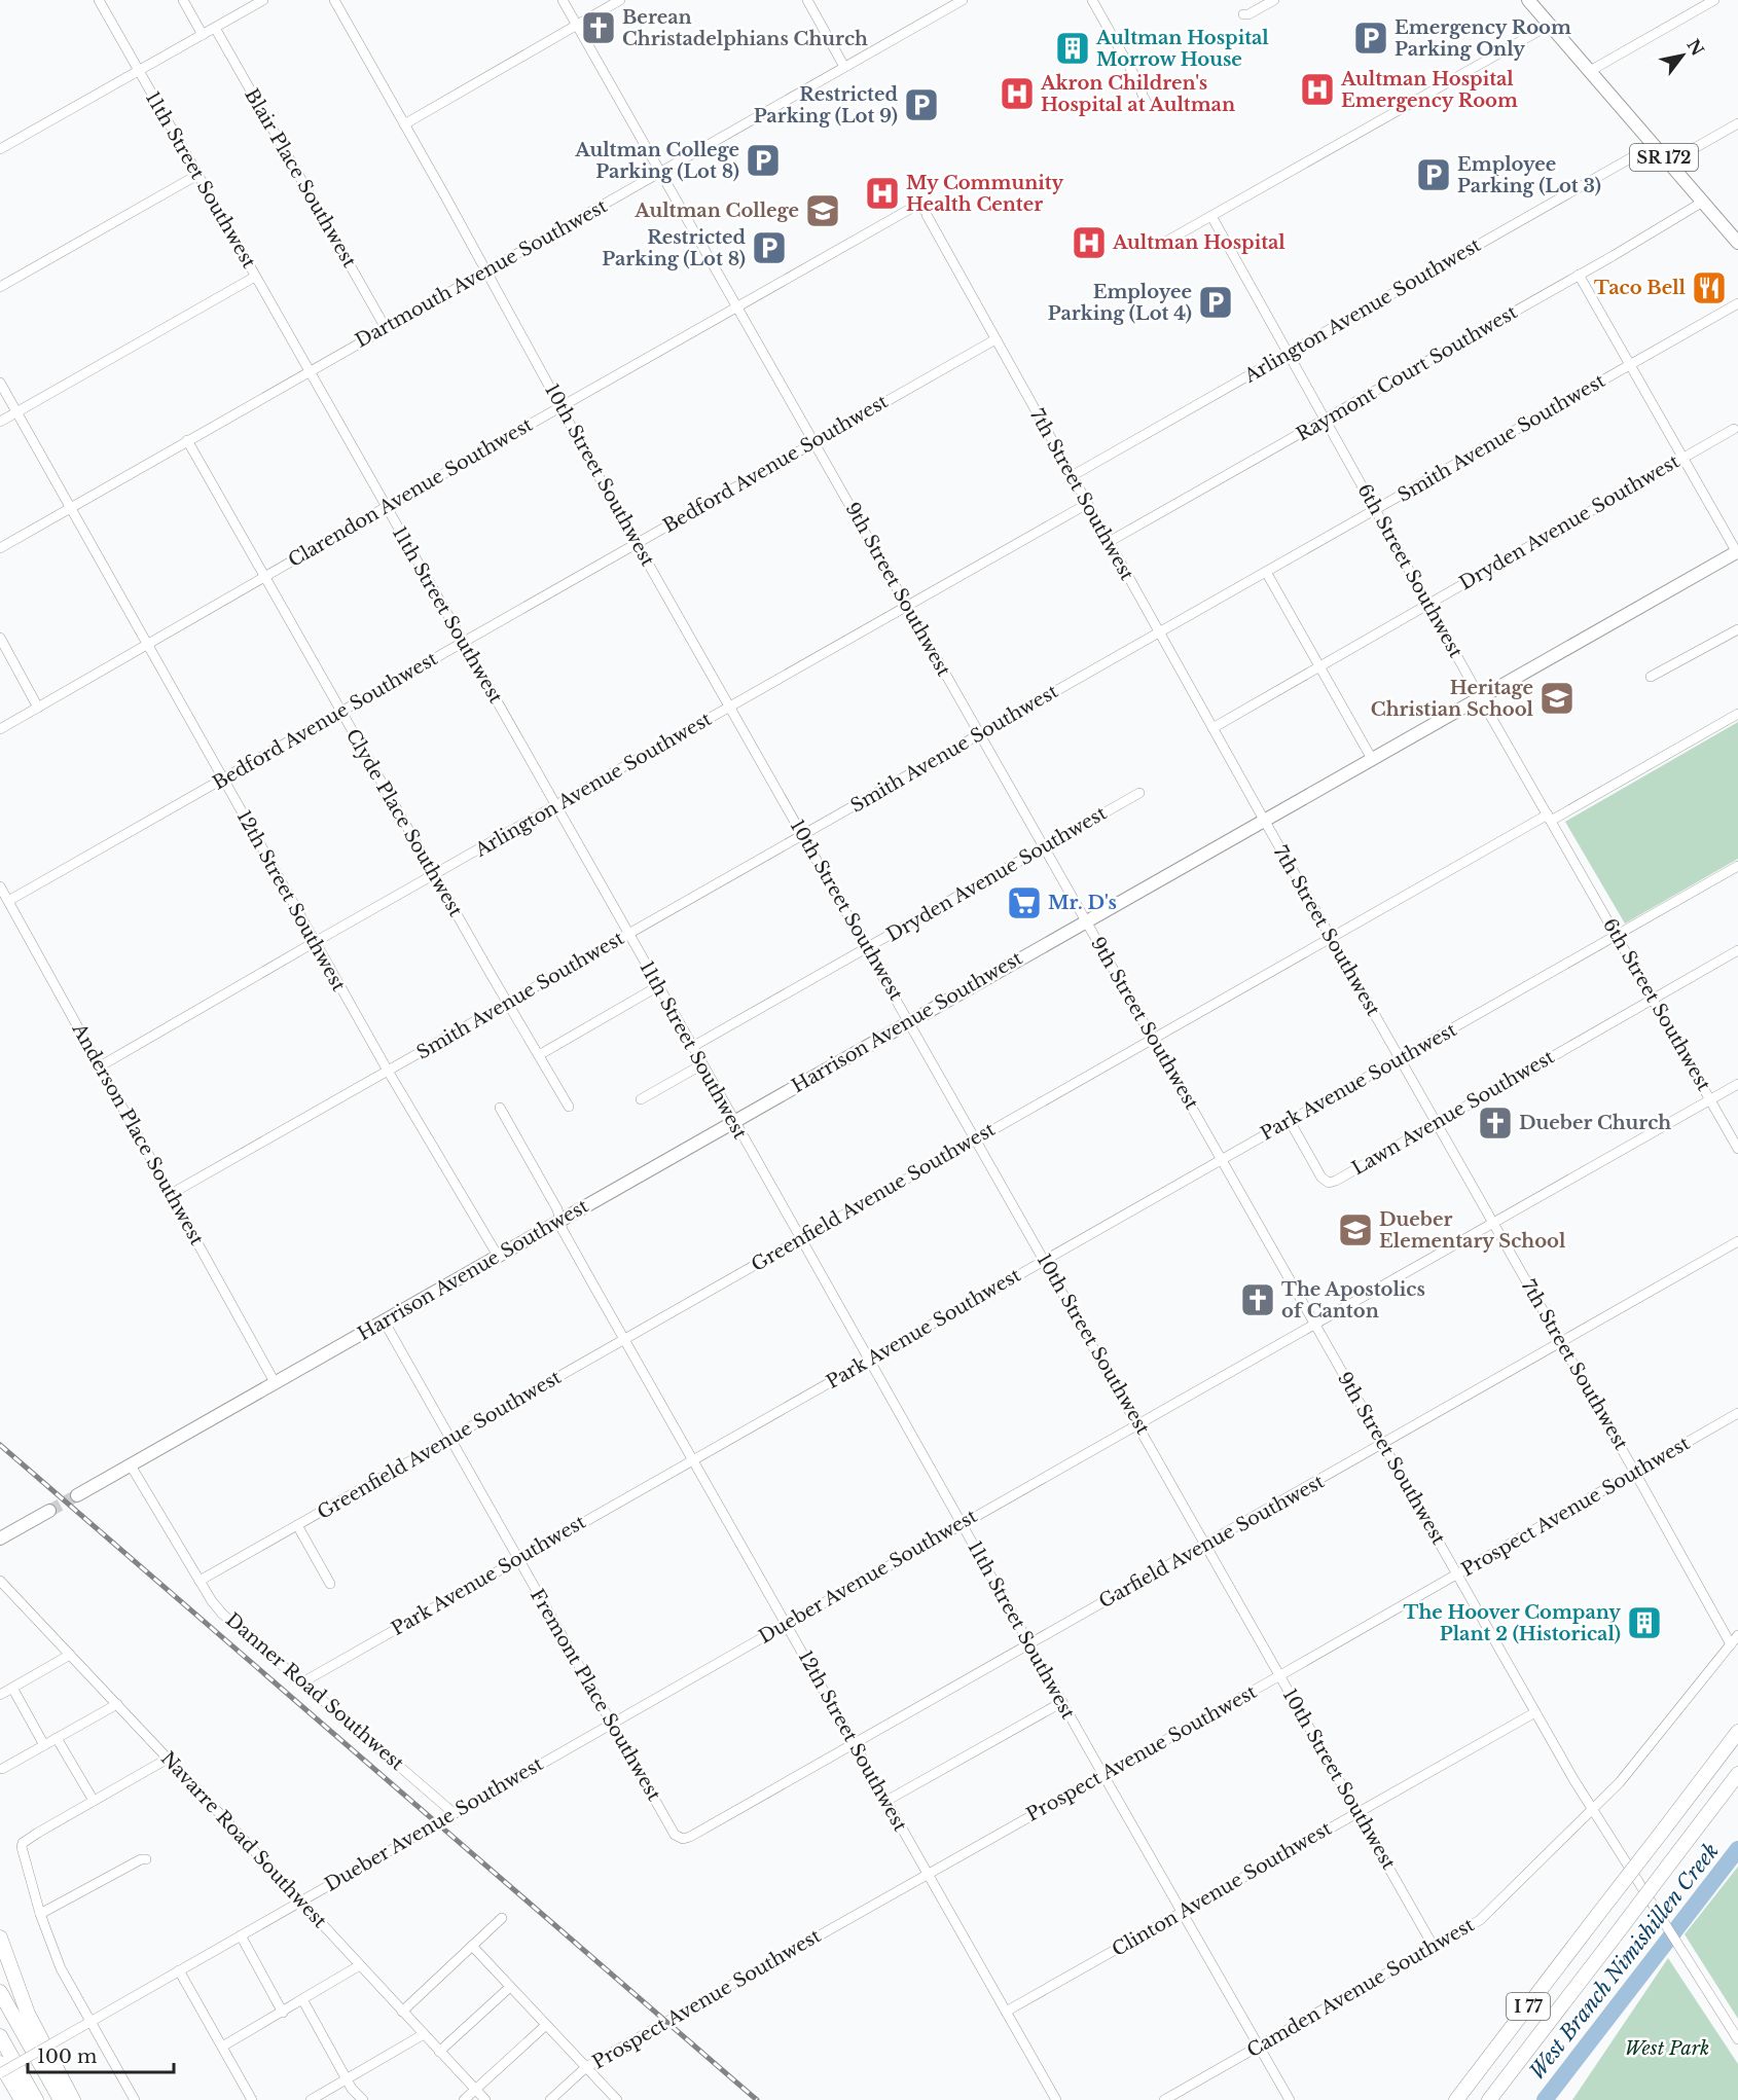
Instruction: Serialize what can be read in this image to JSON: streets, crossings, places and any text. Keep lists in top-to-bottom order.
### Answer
{
  "streets": {
    "highway": ["I 77"],
    "main road": ["SR 172", "Harrison Avenue Southwest"],
    "street": [
      "Blair Place Southwest",
      "11th Street Southwest",
      "Dartmouth Avenue Southwest",
      "Arlington Avenue Southwest",
      "Raymont Court Southwest",
      "Smith Avenue Southwest",
      "Bedford Avenue Southwest",
      "10th Street Southwest",
      "Clarendon Avenue Southwest",
      "7th Street Southwest",
      "Dryden Avenue Southwest",
      "6th Street Southwest",
      "9th Street Southwest",
      "Clyde Place Southwest",
      "12th Street Southwest",
      "Park Avenue Southwest",
      "Lawn Avenue Southwest",
      "Anderson Place Southwest",
      "Greenfield Avenue Southwest",
      "Prospect Avenue Southwest",
      "Garfield Avenue Southwest",
      "Dueber Avenue Southwest",
      "Danner Road Southwest",
      "Fremont Place Southwest",
      "Navarre Road Southwest",
      "Clinton Avenue Southwest",
      "Camden Avenue Southwest"
    ]
  },
  "crossings": [
    ["SR 172", "Arlington Avenue Southwest"],
    ["SR 172", "Raymont Court Southwest"],
    ["Blair Place Southwest", "Dartmouth Avenue Southwest"],
    ["11th Street Southwest", "Dartmouth Avenue Southwest"],
    ["11th Street Southwest", "Arlington Avenue Southwest"],
    ["11th Street Southwest", "Smith Avenue Southwest"],
    ["11th Street Southwest", "Bedford Avenue Southwest"],
    ["11th Street Southwest", "Clarendon Avenue Southwest"],
    ["11th Street Southwest", "Dryden Avenue Southwest"],
    ["11th Street Southwest", "Harrison Avenue Southwest"],
    ["11th Street Southwest", "Park Avenue Southwest"],
    ["11th Street Southwest", "Greenfield Avenue Southwest"],
    ["11th Street Southwest", "Prospect Avenue Southwest"],
    ["11th Street Southwest", "Garfield Avenue Southwest"],
    ["11th Street Southwest", "Dueber Avenue Southwest"],
    ["11th Street Southwest", "Clinton Avenue Southwest"],
    ["11th Street Southwest", "Camden Avenue Southwest"],
    ["Dartmouth Avenue Southwest", "10th Street Southwest"],
    ["Dartmouth Avenue Southwest", "9th Street Southwest"],
    ["Dartmouth Avenue Southwest", "Clyde Place Southwest"],
    ["Dartmouth Avenue Southwest", "12th Street Southwest"],
    ["Arlington Avenue Southwest", "10th Street Southwest"],
    ["Arlington Avenue Southwest", "7th Street Southwest"],
    ["Arlington Avenue Southwest", "6th Street Southwest"],
    ["Arlington Avenue Southwest", "9th Street Southwest"],
    ["Arlington Avenue Southwest", "Clyde Place Southwest"],
    ["Arlington Avenue Southwest", "12th Street Southwest"],
    ["Arlington Avenue Southwest", "Anderson Place Southwest"],
    ["Raymont Court Southwest", "7th Street Southwest"],
    ["Raymont Court Southwest", "6th Street Southwest"],
    ["Smith Avenue Southwest", "10th Street Southwest"],
    ["Smith Avenue Southwest", "7th Street Southwest"],
    ["Smith Avenue Southwest", "6th Street Southwest"],
    ["Smith Avenue Southwest", "9th Street Southwest"],
    ["Smith Avenue Southwest", "Clyde Place Southwest"],
    ["Smith Avenue Southwest", "12th Street Southwest"],
    ["Smith Avenue Southwest", "Anderson Place Southwest"],
    ["Bedford Avenue Southwest", "10th Street Southwest"],
    ["Bedford Avenue Southwest", "7th Street Southwest"],
    ["Bedford Avenue Southwest", "9th Street Southwest"],
    ["Bedford Avenue Southwest", "Clyde Place Southwest"],
    ["Bedford Avenue Southwest", "12th Street Southwest"],
    ["Bedford Avenue Southwest", "Anderson Place Southwest"],
    ["10th Street Southwest", "Clarendon Avenue Southwest"],
    ["10th Street Southwest", "Dryden Avenue Southwest"],
    ["10th Street Southwest", "Harrison Avenue Southwest"],
    ["10th Street Southwest", "Park Avenue Southwest"],
    ["10th Street Southwest", "Greenfield Avenue Southwest"],
    ["10th Street Southwest", "Prospect Avenue Southwest"],
    ["10th Street Southwest", "Garfield Avenue Southwest"],
    ["10th Street Southwest", "Dueber Avenue Southwest"],
    ["10th Street Southwest", "Clinton Avenue Southwest"],
    ["10th Street Southwest", "Camden Avenue Southwest"],
    ["Clarendon Avenue Southwest", "7th Street Southwest"],
    ["Clarendon Avenue Southwest", "9th Street Southwest"],
    ["Clarendon Avenue Southwest", "Clyde Place Southwest"],
    ["Clarendon Avenue Southwest", "12th Street Southwest"],
    ["7th Street Southwest", "Dryden Avenue Southwest"],
    ["7th Street Southwest", "Harrison Avenue Southwest"],
    ["7th Street Southwest", "Park Avenue Southwest"],
    ["7th Street Southwest", "Lawn Avenue Southwest"],
    ["7th Street Southwest", "Greenfield Avenue Southwest"],
    ["7th Street Southwest", "Prospect Avenue Southwest"],
    ["7th Street Southwest", "Garfield Avenue Southwest"],
    ["7th Street Southwest", "Dueber Avenue Southwest"],
    ["7th Street Southwest", "Camden Avenue Southwest"],
    ["Dryden Avenue Southwest", "6th Street Southwest"],
    ["Dryden Avenue Southwest", "9th Street Southwest"],
    ["6th Street Southwest", "Harrison Avenue Southwest"],
    ["6th Street Southwest", "Park Avenue Southwest"],
    ["6th Street Southwest", "Lawn Avenue Southwest"],
    ["6th Street Southwest", "Greenfield Avenue Southwest"],
    ["6th Street Southwest", "Dueber Avenue Southwest"],
    ["9th Street Southwest", "Harrison Avenue Southwest"],
    ["9th Street Southwest", "Park Avenue Southwest"],
    ["9th Street Southwest", "Greenfield Avenue Southwest"],
    ["9th Street Southwest", "Prospect Avenue Southwest"],
    ["9th Street Southwest", "Garfield Avenue Southwest"],
    ["9th Street Southwest", "Dueber Avenue Southwest"],
    ["9th Street Southwest", "Clinton Avenue Southwest"],
    ["9th Street Southwest", "Camden Avenue Southwest"],
    ["12th Street Southwest", "Harrison Avenue Southwest"],
    ["12th Street Southwest", "Park Avenue Southwest"],
    ["12th Street Southwest", "Greenfield Avenue Southwest"],
    ["12th Street Southwest", "Prospect Avenue Southwest"],
    ["12th Street Southwest", "Garfield Avenue Southwest"],
    ["12th Street Southwest", "Dueber Avenue Southwest"],
    ["12th Street Southwest", "Clinton Avenue Southwest"],
    ["Harrison Avenue Southwest", "Anderson Place Southwest"],
    ["Harrison Avenue Southwest", "Danner Road Southwest"],
    ["Harrison Avenue Southwest", "Fremont Place Southwest"],
    ["Park Avenue Southwest", "Lawn Avenue Southwest"],
    ["Park Avenue Southwest", "Danner Road Southwest"],
    ["Park Avenue Southwest", "Fremont Place Southwest"],
    ["Greenfield Avenue Southwest", "Danner Road Southwest"],
    ["Greenfield Avenue Southwest", "Fremont Place Southwest"],
    ["Garfield Avenue Southwest", "Fremont Place Southwest"],
    ["Dueber Avenue Southwest", "Danner Road Southwest"],
    ["Dueber Avenue Southwest", "Fremont Place Southwest"],
    ["Dueber Avenue Southwest", "Navarre Road Southwest"]
  ],
  "water": ["West Branch Nimishillen Creek"],
  "parks": ["West Park"],
  "places": {
    "church": ["Berean Christadelphians Church", "Dueber Church", "The Apostolics of Canton"],
    "parking": [
      "Emergency Room Parking Only",
      "Restricted Parking (Lot 9)",
      "Aultman College Parking (Lot 8)",
      "Employee Parking (Lot 3)",
      "Restricted Parking (Lot 8)",
      "Employee Parking (Lot 4)"
    ],
    "building": ["Aultman Hospital Morrow House", "The Hoover Company Plant 2 (Historical)"],
    "hospital": [
      "Aultman Hospital Emergency Room",
      "Akron Children's Hospital at Aultman",
      "My Community Health Center",
      "Aultman Hospital"
    ],
    "school or university": ["Aultman College", "Heritage Christian School", "Dueber Elementary School"],
    "restaurant": ["Taco Bell"],
    "supermarket": ["Mr. D's"]
  },
  "scale_bar": "100 m",
  "north": "top right"
}
